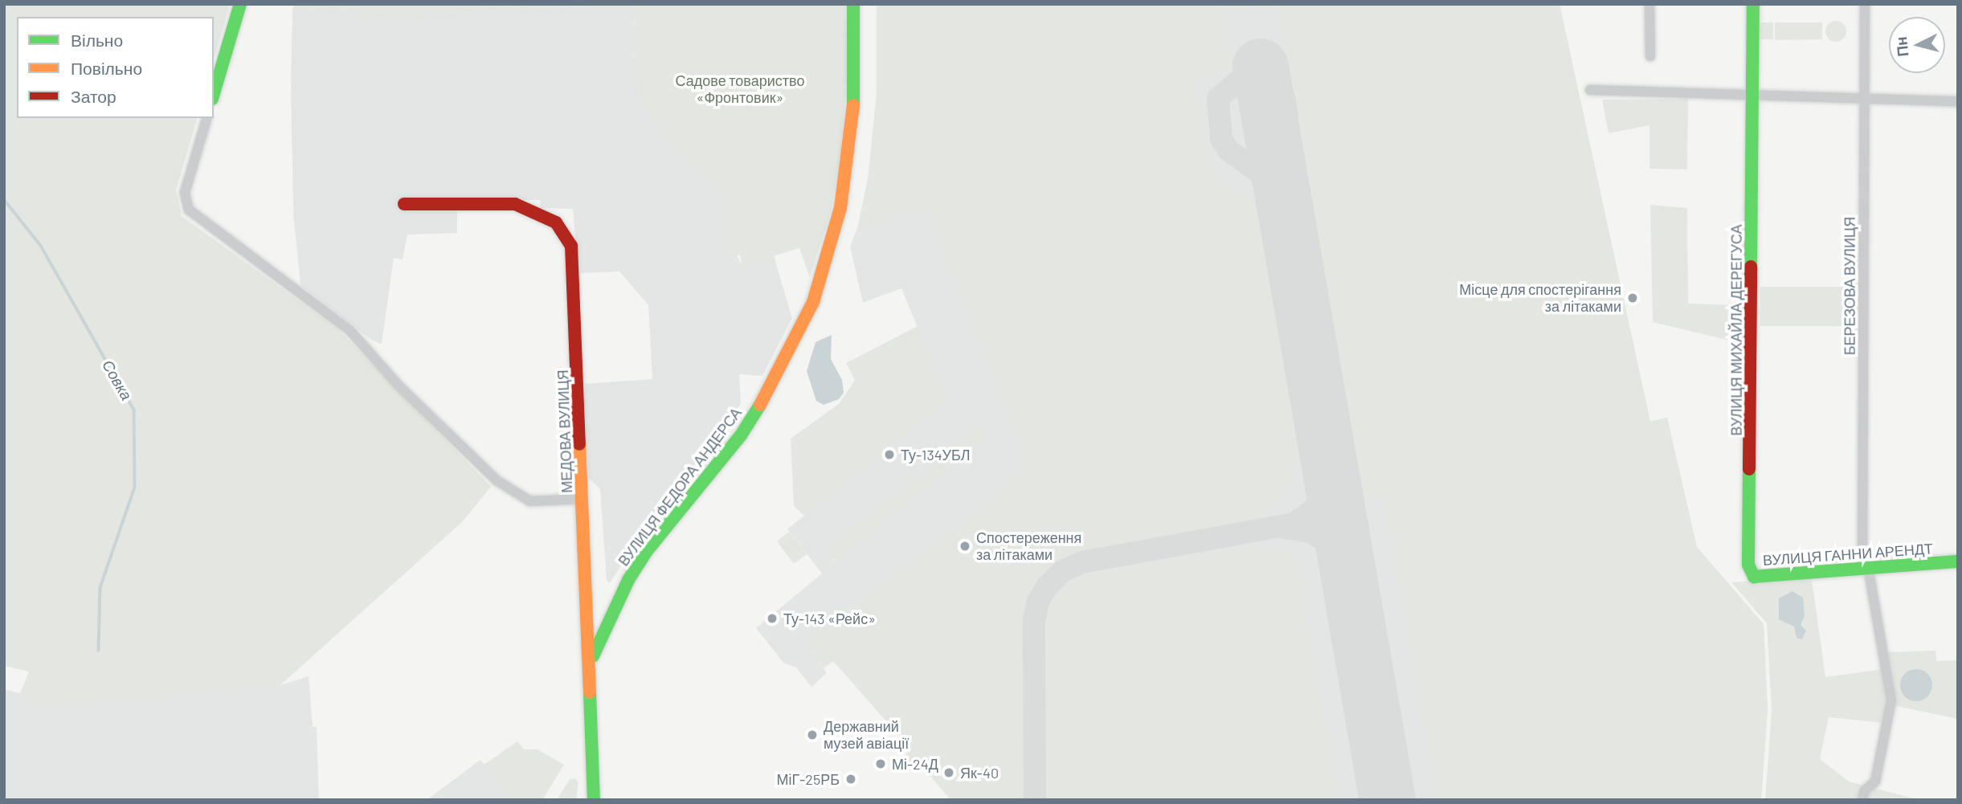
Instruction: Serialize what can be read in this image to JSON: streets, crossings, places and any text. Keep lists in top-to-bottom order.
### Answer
{
  "streets": {
    "street": [
      "БЕРЕЗОВА ВУЛИЦЯ",
      "ВУЛИЦЯ МИХАЙЛА ДЕРЕГУСА",
      "МЕДОВА ВУЛИЦЯ",
      "ВУЛИЦЯ ФЕДОРА АНДЕРСА",
      "ВУЛИЦЯ ГАННИ АРЕНДТ"
    ]
  },
  "crossings": [
    ["БЕРЕЗОВА ВУЛИЦЯ", "ВУЛИЦЯ ГАННИ АРЕНДТ"],
    ["ВУЛИЦЯ МИХАЙЛА ДЕРЕГУСА", "ВУЛИЦЯ ГАННИ АРЕНДТ"],
    ["МЕДОВА ВУЛИЦЯ", "ВУЛИЦЯ ФЕДОРА АНДЕРСА"]
  ],
  "water": ["Совка"],
  "parks": ["Садове товариство «Фронтовик»"],
  "places": [
    "Місце для спостерігання за літаками",
    "Ту-134УБЛ",
    "Спостереження за літаками",
    "Ту-143 «Рейс»",
    "Державний музей авіації",
    "Мі-24Д",
    "Як-40",
    "МіГ-25РБ"
  ],
  "legend": ["Вільно", "Повільно", "Затор"],
  "north": "left"
}
